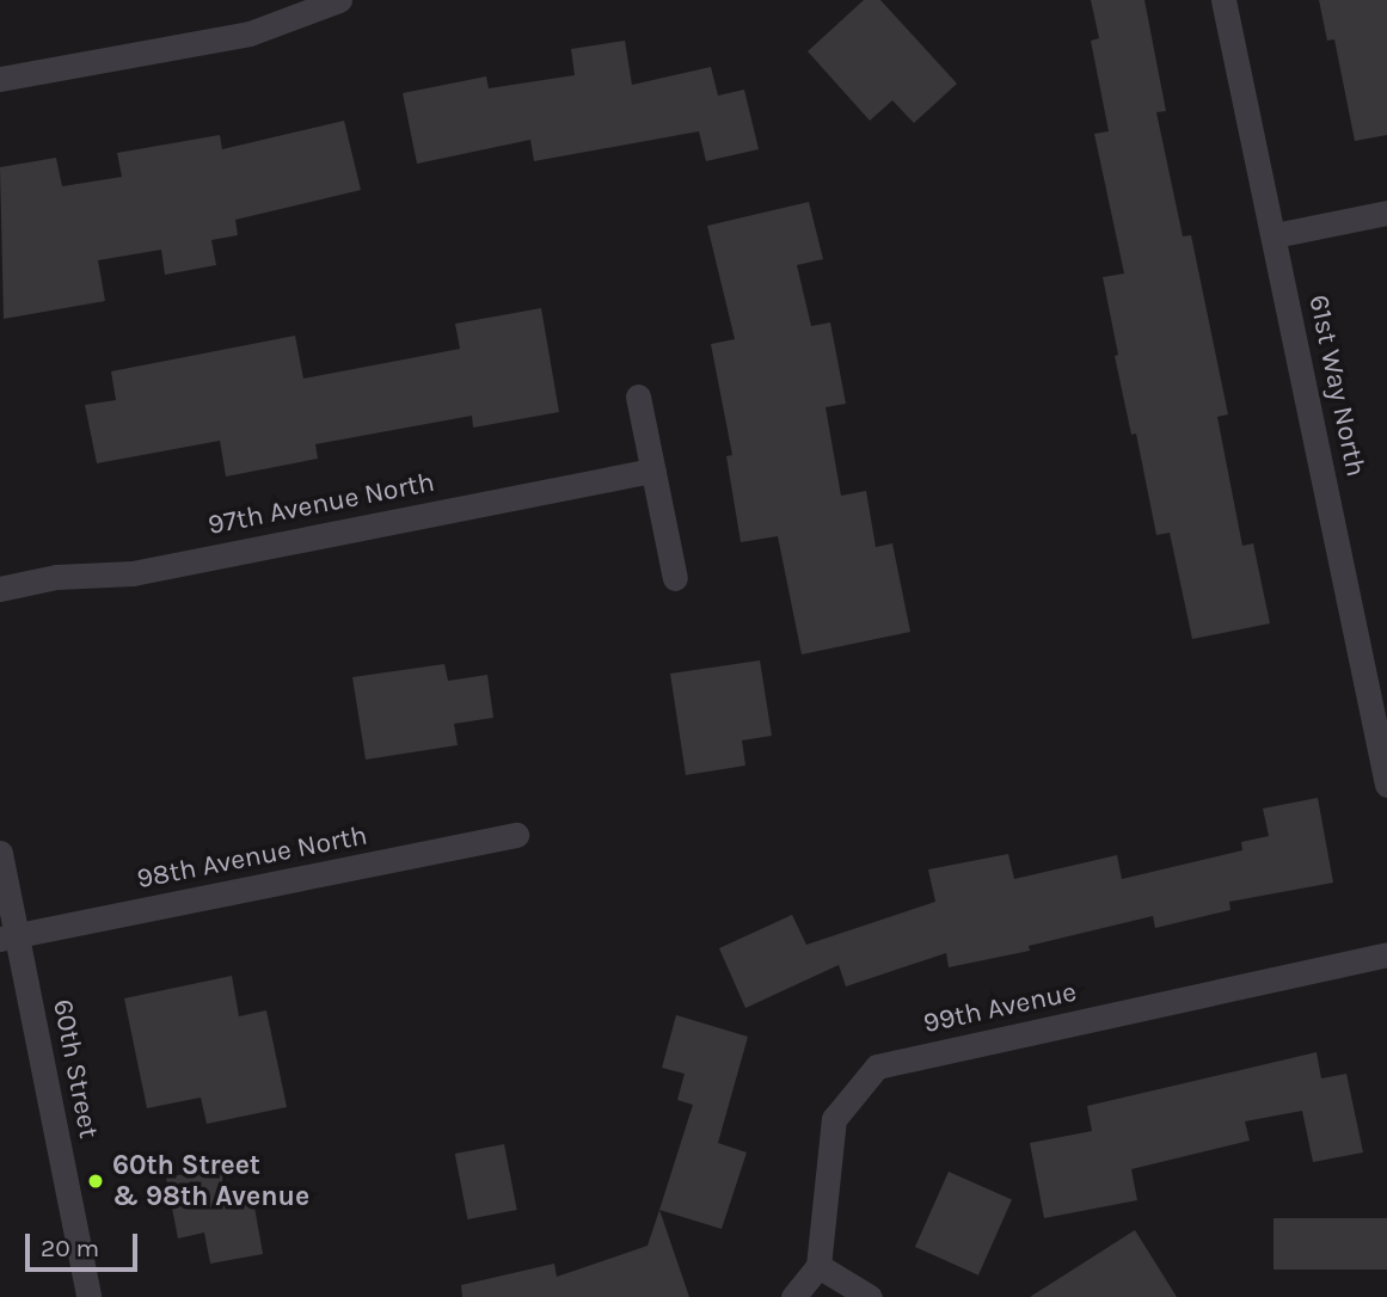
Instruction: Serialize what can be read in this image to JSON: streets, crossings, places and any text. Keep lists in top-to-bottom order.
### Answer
{
  "streets": {
    "street": [
      "61st Way North",
      "97th Avenue North",
      "98th Avenue North",
      "99th Avenue",
      "60th Street"
    ]
  },
  "crossings": [
    ["98th Avenue North", "60th Street"]
  ],
  "places": ["60th Street & 98th Avenue"],
  "scale_bar": "20 m"
}
